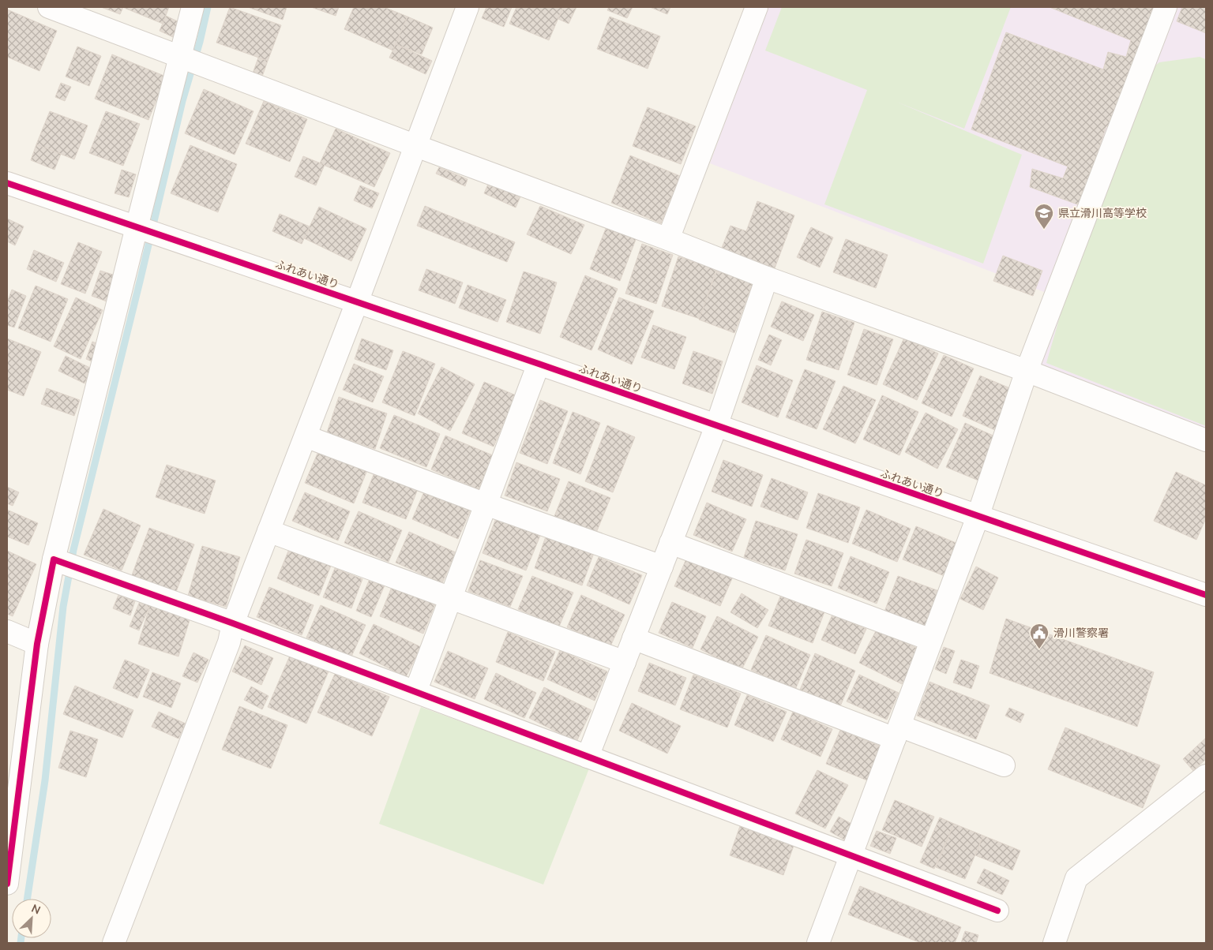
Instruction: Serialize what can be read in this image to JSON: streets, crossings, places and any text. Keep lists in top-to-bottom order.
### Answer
{
  "streets": {
    "street": ["ふれあい通り"]
  },
  "places": {
    "school or university": ["県立滑川高等学校"],
    "public building": ["滑川警察署"]
  },
  "north": "top right"
}
